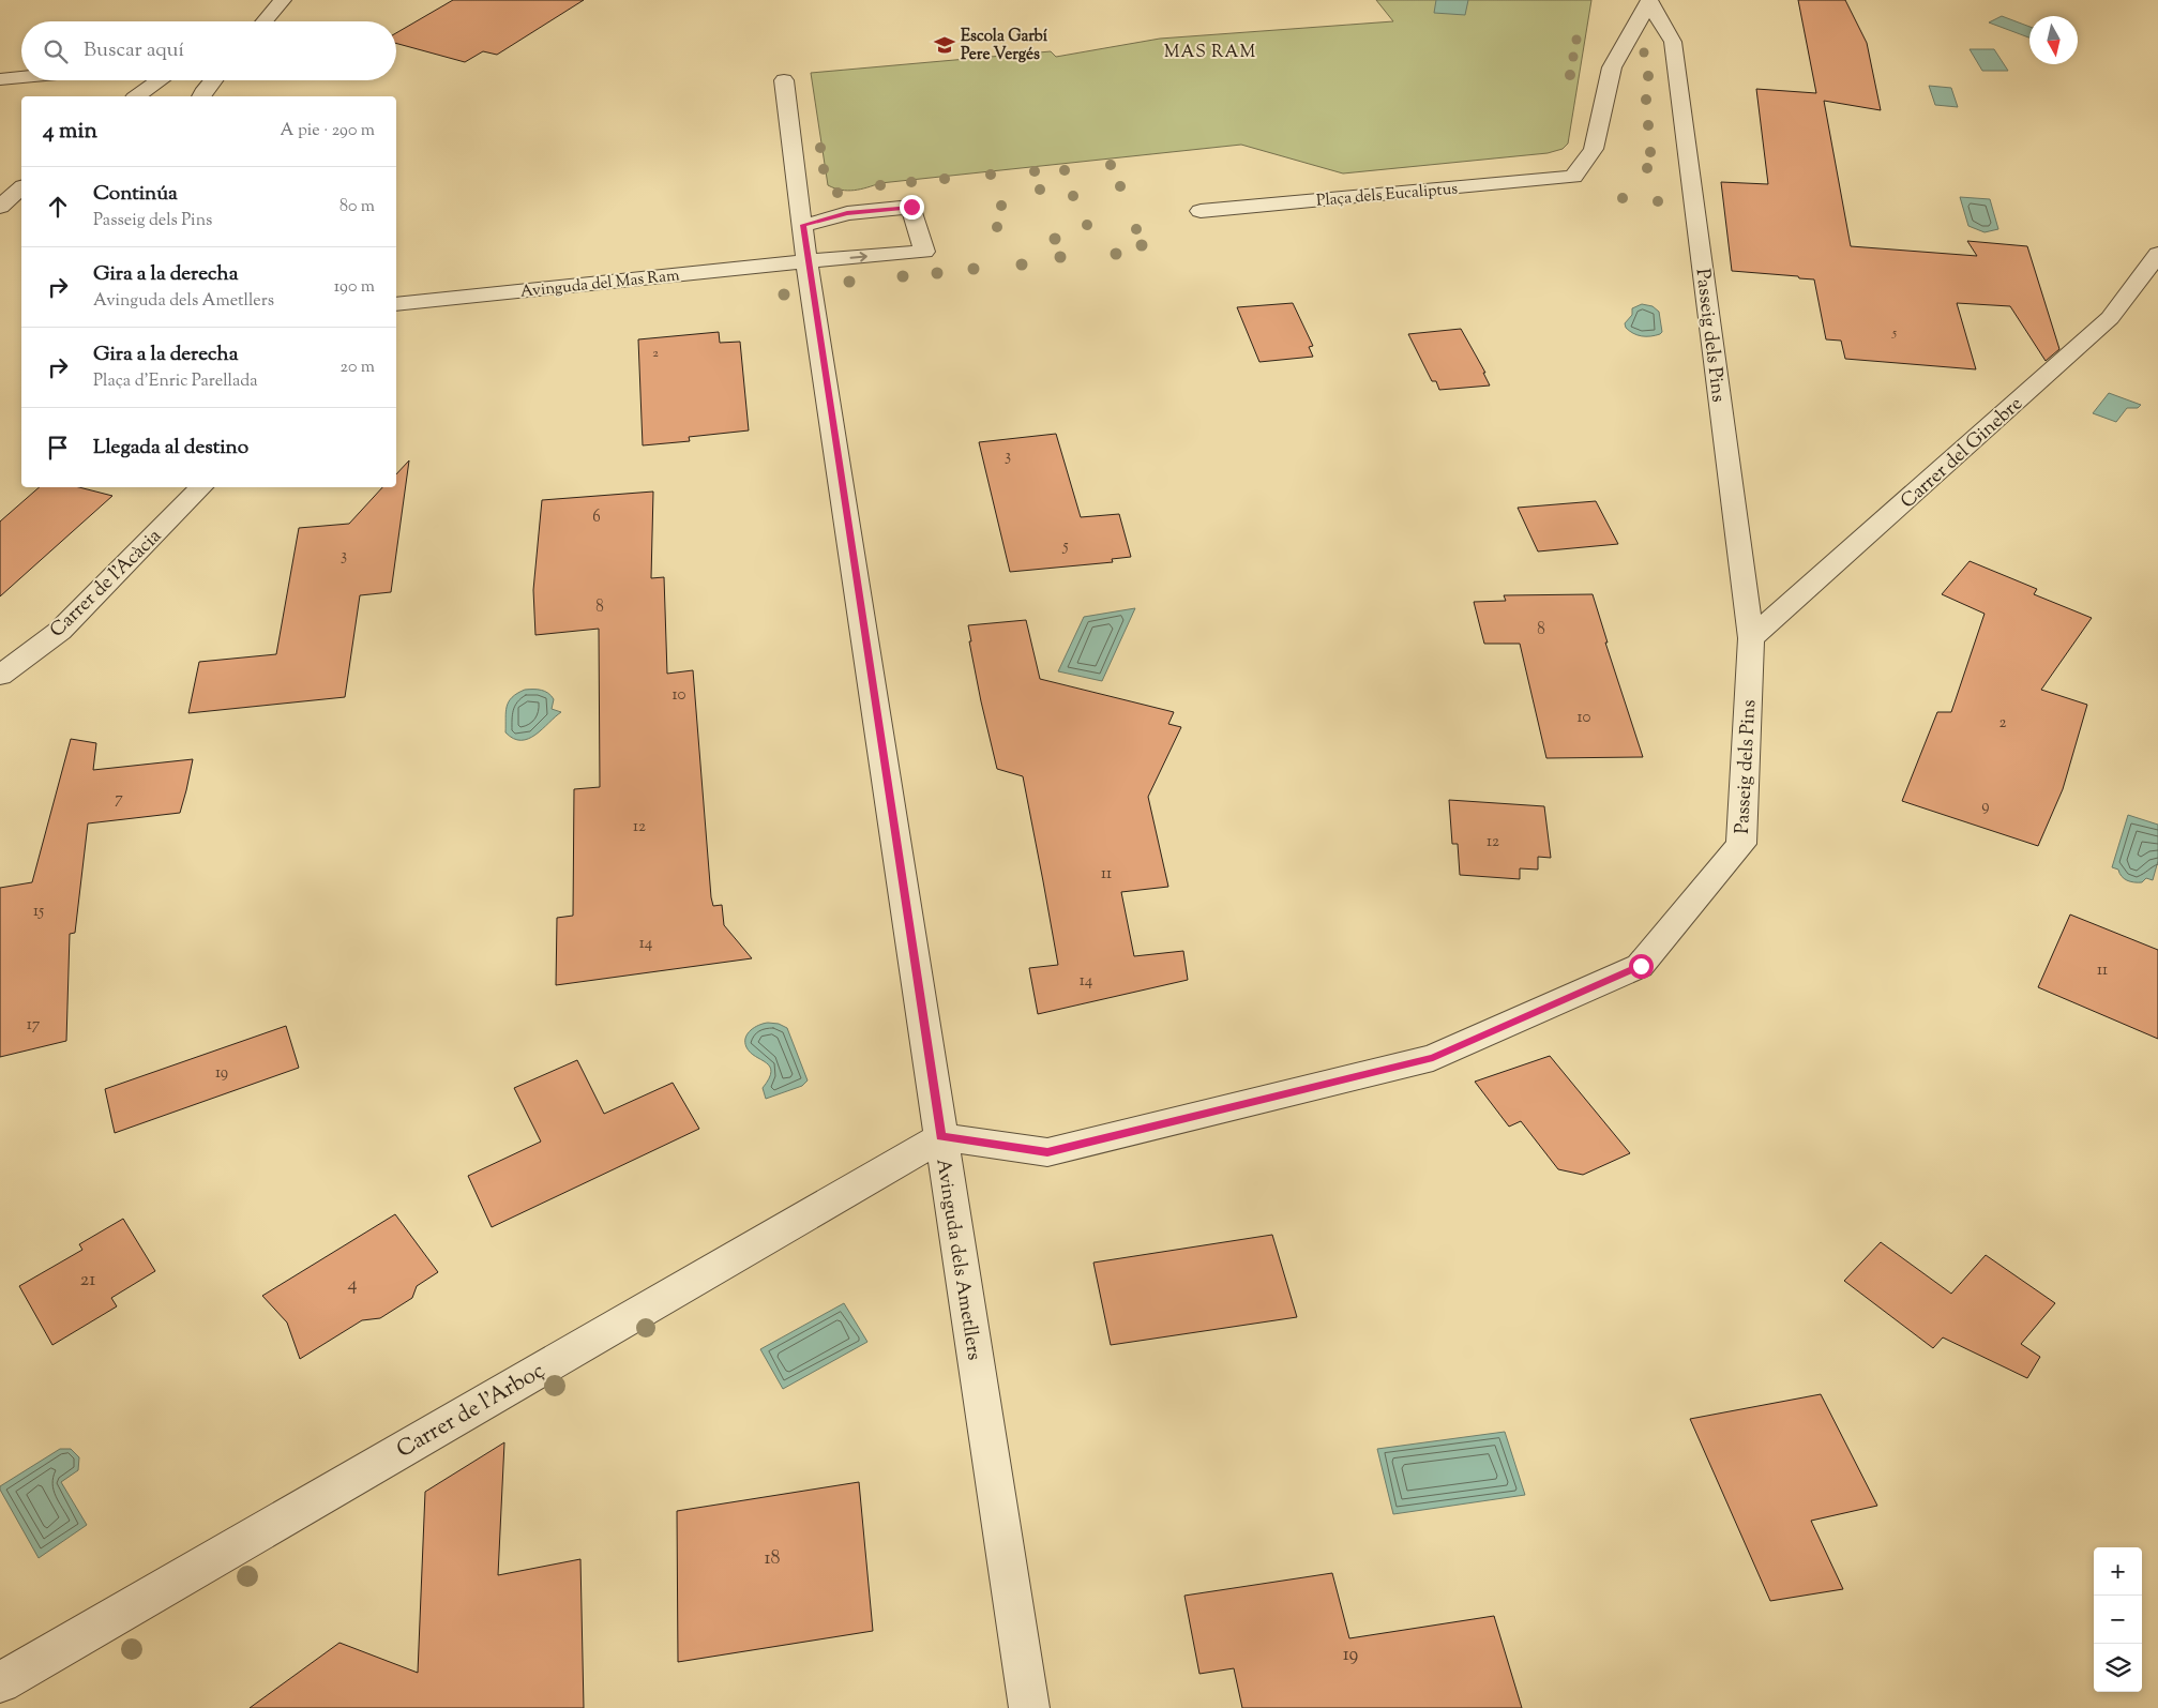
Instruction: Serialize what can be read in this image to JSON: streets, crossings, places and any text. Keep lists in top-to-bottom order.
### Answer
{
  "streets": {
    "street": [
      "Plaça dels Eucaliptus",
      "Avinguda del Mas Ram",
      "Passeig dels Pins",
      "Carrer del Ginebre",
      "Carrer de l'Acàcia",
      "Avinguda dels Ametllers",
      "Carrer de l'Arboç"
    ]
  },
  "crossings": [
    ["Plaça dels Eucaliptus", "Passeig dels Pins"],
    ["Avinguda del Mas Ram", "Avinguda dels Ametllers"],
    ["Passeig dels Pins", "Carrer del Ginebre"],
    ["Passeig dels Pins", "Avinguda dels Ametllers"],
    ["Passeig dels Pins", "Carrer de l'Arboç"],
    ["Avinguda dels Ametllers", "Carrer de l'Arboç"]
  ],
  "districts": ["MAS RAM"],
  "places": {
    "school or university": ["Escola Garbí Pere Vergés"]
  },
  "house_numbers": [
    "5",
    "2",
    "3",
    "6",
    "5",
    "3",
    "8",
    "8",
    "10",
    "10",
    "2",
    "7",
    "9",
    "12",
    "12",
    "11",
    "15",
    "14",
    "11",
    "14",
    "17",
    "19",
    "21",
    "4",
    "18",
    "19"
  ],
  "north": "bottom",
  "page": {
    "search": "Buscar aquí",
    "heading": ["4 min", "A pie · 290 m"],
    "list": [
      ["Continúa", "Passeig dels Pins", "80 m"],
      ["Gira a la derecha", "Avinguda dels Ametllers", "190 m"],
      ["Gira a la derecha", "Plaça d'Enric Parellada", "20 m"],
      "Llegada al destino"
    ],
    "map_buttons": ["+", "−"]
  }
}
